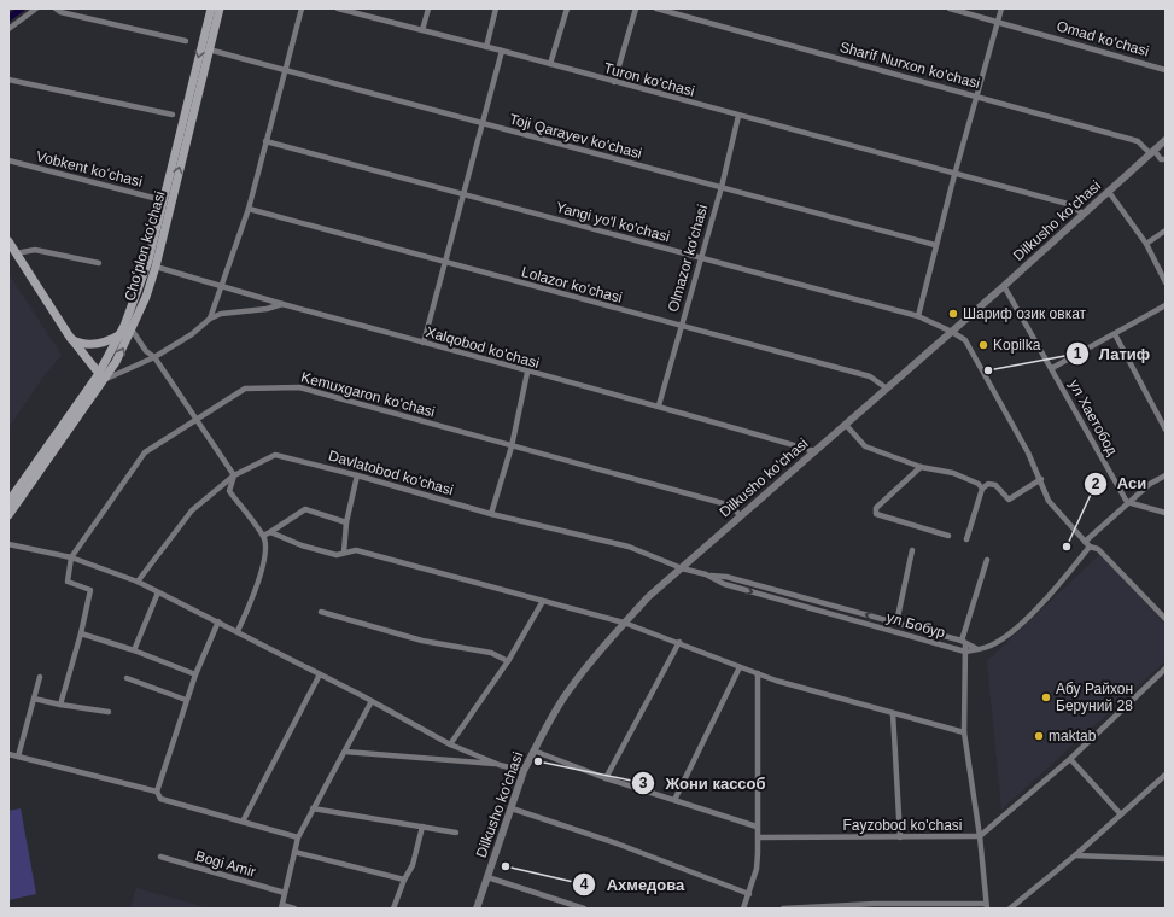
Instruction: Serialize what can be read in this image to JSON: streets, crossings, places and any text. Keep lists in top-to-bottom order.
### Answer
{
  "streets": {
    "main road": ["Choʻplon koʻchasi"],
    "street": [
      "Omad ko'chasi",
      "Sharif Nurxon ko'chasi",
      "Turon ko'chasi",
      "Toji Qarayev ko'chasi",
      "Vobkent koʻchasi",
      "Dilkusho ko'chasi",
      "Yangi yo'l ko'chasi",
      "Olmazor ko'chasi",
      "Lolazor ko'chasi",
      "Xalqobod ko'chasi",
      "Kemuxgaron ko'chasi",
      "ул Хаетобод",
      "Davlatobod ko'chasi",
      "ул Бобур",
      "Fayzobod ko'chasi"
    ]
  },
  "crossings": [
    ["Sharif Nurxon ko'chasi", "Dilkusho ko'chasi"],
    ["Turon ko'chasi", "Dilkusho ko'chasi"],
    ["Turon ko'chasi", "Olmazor ko'chasi"],
    ["Toji Qarayev ko'chasi", "Choʻplon koʻchasi"],
    ["Toji Qarayev ko'chasi", "Olmazor ko'chasi"],
    ["Vobkent koʻchasi", "Choʻplon koʻchasi"],
    ["Dilkusho ko'chasi", "Yangi yo'l ko'chasi"],
    ["Dilkusho ko'chasi", "Lolazor ko'chasi"],
    ["Dilkusho ko'chasi", "Xalqobod ko'chasi"],
    ["Dilkusho ko'chasi", "Kemuxgaron ko'chasi"],
    ["Dilkusho ko'chasi", "ул Хаетобод"],
    ["Dilkusho ko'chasi", "Davlatobod ko'chasi"],
    ["Dilkusho ko'chasi", "ул Бобур"],
    ["Yangi yo'l ko'chasi", "Olmazor ko'chasi"],
    ["Choʻplon koʻchasi", "Xalqobod ko'chasi"],
    ["Olmazor ko'chasi", "Lolazor ko'chasi"],
    ["Olmazor ko'chasi", "Xalqobod ko'chasi"],
    ["Davlatobod ko'chasi", "ул Бобур"]
  ],
  "places": [
    "Шариф озик овкат",
    "Kopilka",
    "Латиф",
    "Аси",
    "Абу Райхон Беруний 28",
    "maktab",
    "Жони кассоб",
    "Ахмедова"
  ]
}
